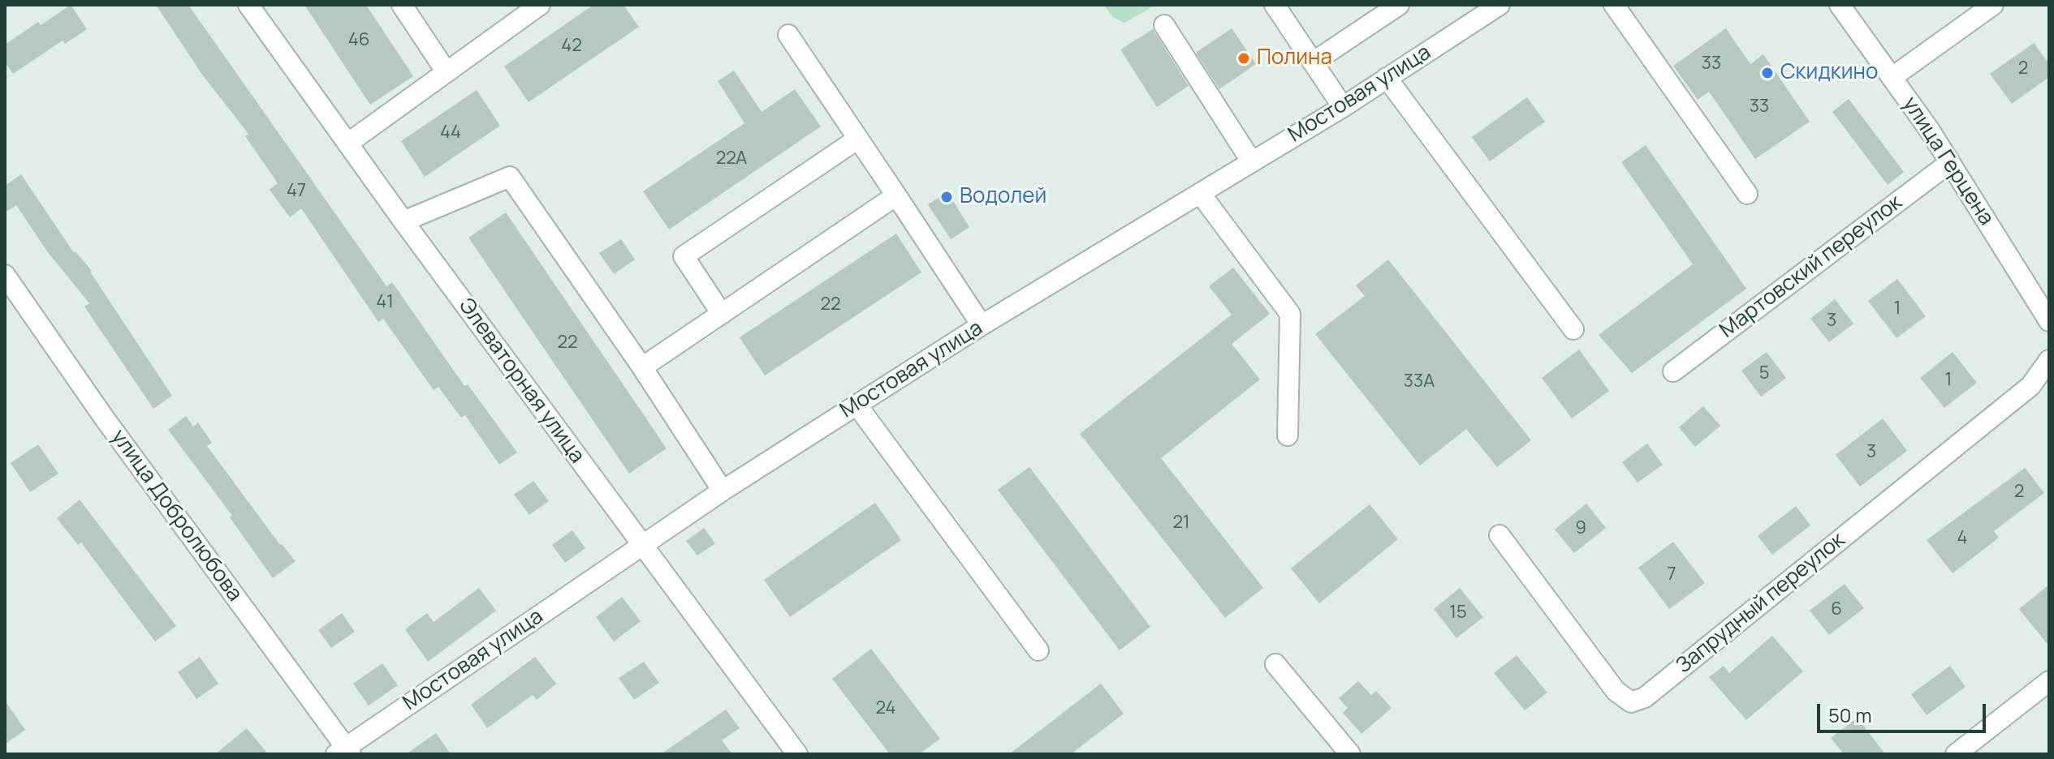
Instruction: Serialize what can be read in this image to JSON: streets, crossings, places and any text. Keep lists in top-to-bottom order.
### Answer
{
  "streets": {
    "street": [
      "Мостовая улица",
      "улица Герцена",
      "Мартовский переулок",
      "Элеваторная улица",
      "улица Добролюбова",
      "Запрудный переулок"
    ]
  },
  "crossings": [
    ["Мостовая улица", "Элеваторная улица"],
    ["Мостовая улица", "улица Добролюбова"],
    ["улица Герцена", "Мартовский переулок"]
  ],
  "places": ["Полина", "Скидкино", "Водолей"],
  "house_numbers": [
    "46",
    "42",
    "33",
    "2",
    "33",
    "44",
    "22А",
    "47",
    "41",
    "22",
    "1",
    "3",
    "22",
    "5",
    "1",
    "33А",
    "3",
    "2",
    "21",
    "9",
    "4",
    "7",
    "6",
    "15",
    "24"
  ],
  "scale_bar": "50 m"
}
